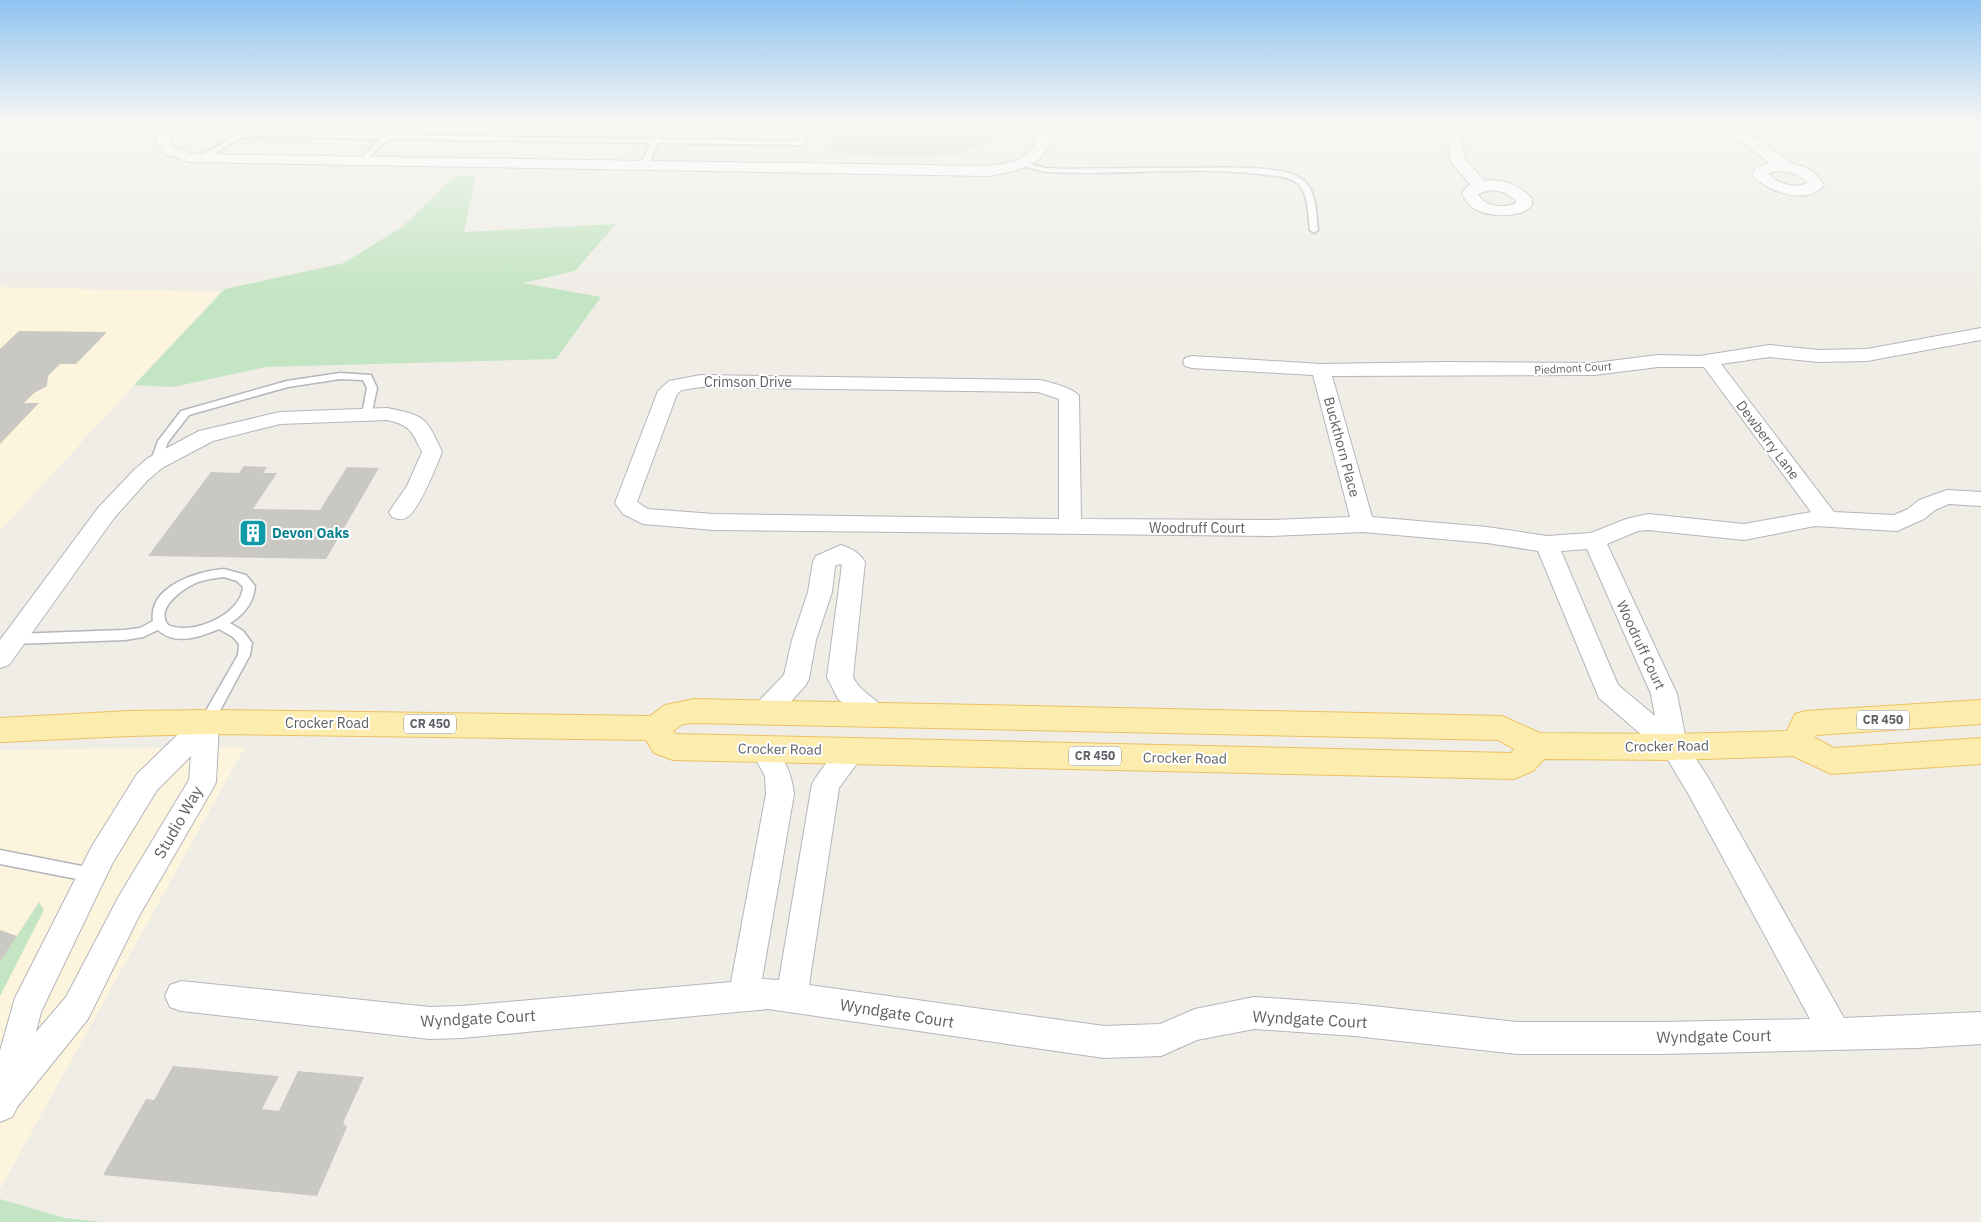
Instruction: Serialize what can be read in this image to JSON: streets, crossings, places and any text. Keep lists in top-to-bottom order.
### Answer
{
  "streets": {
    "main road": ["CR 450", "Crocker Road"],
    "street": [
      "Piedmont Court",
      "Crimson Drive",
      "Dewberry Lane",
      "Buckthorn Place",
      "Woodruff Court",
      "Studio Way",
      "Wyndgate Court"
    ]
  },
  "crossings": [
    ["Piedmont Court", "Dewberry Lane"],
    ["Piedmont Court", "Buckthorn Place"],
    ["Crimson Drive", "Woodruff Court"],
    ["Dewberry Lane", "Woodruff Court"],
    ["Buckthorn Place", "Woodruff Court"],
    ["Woodruff Court", "Crocker Road"],
    ["CR 450", "Crocker Road"],
    ["Crocker Road", "Studio Way"]
  ],
  "places": {
    "building": ["Devon Oaks"]
  }
}
